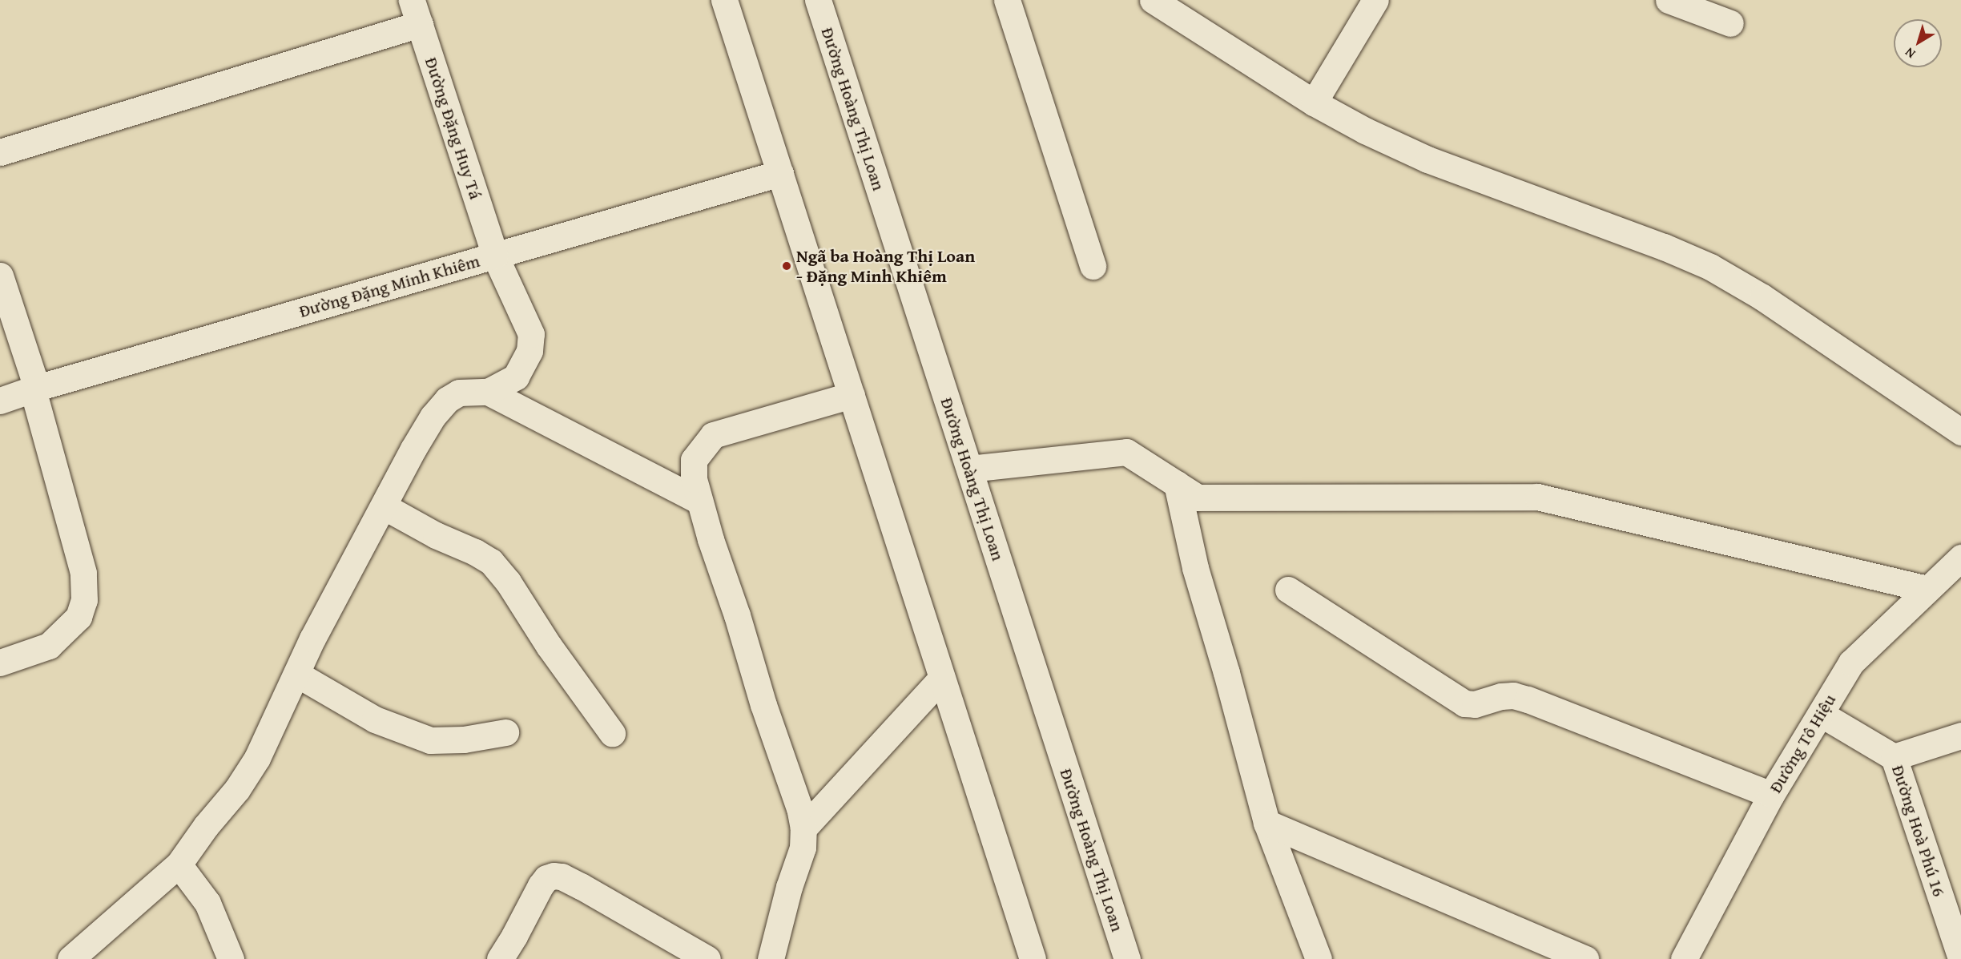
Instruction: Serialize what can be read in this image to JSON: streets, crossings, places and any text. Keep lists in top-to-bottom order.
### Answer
{
  "streets": {
    "street": [
      "Đường Hoàng Thị Loan",
      "Đường Đặng Huy Tá",
      "Đường Đặng Minh Khiêm",
      "Đường Tô Hiệu",
      "Đường Hoà Phú 16"
    ]
  },
  "crossings": [
    ["Đường Đặng Huy Tá", "Đường Đặng Minh Khiêm"],
    ["Đường Tô Hiệu", "Đường Hoà Phú 16"]
  ],
  "places": ["Ngã ba Hoàng Thị Loan - Đặng Minh Khiêm"],
  "north": "bottom left"
}
